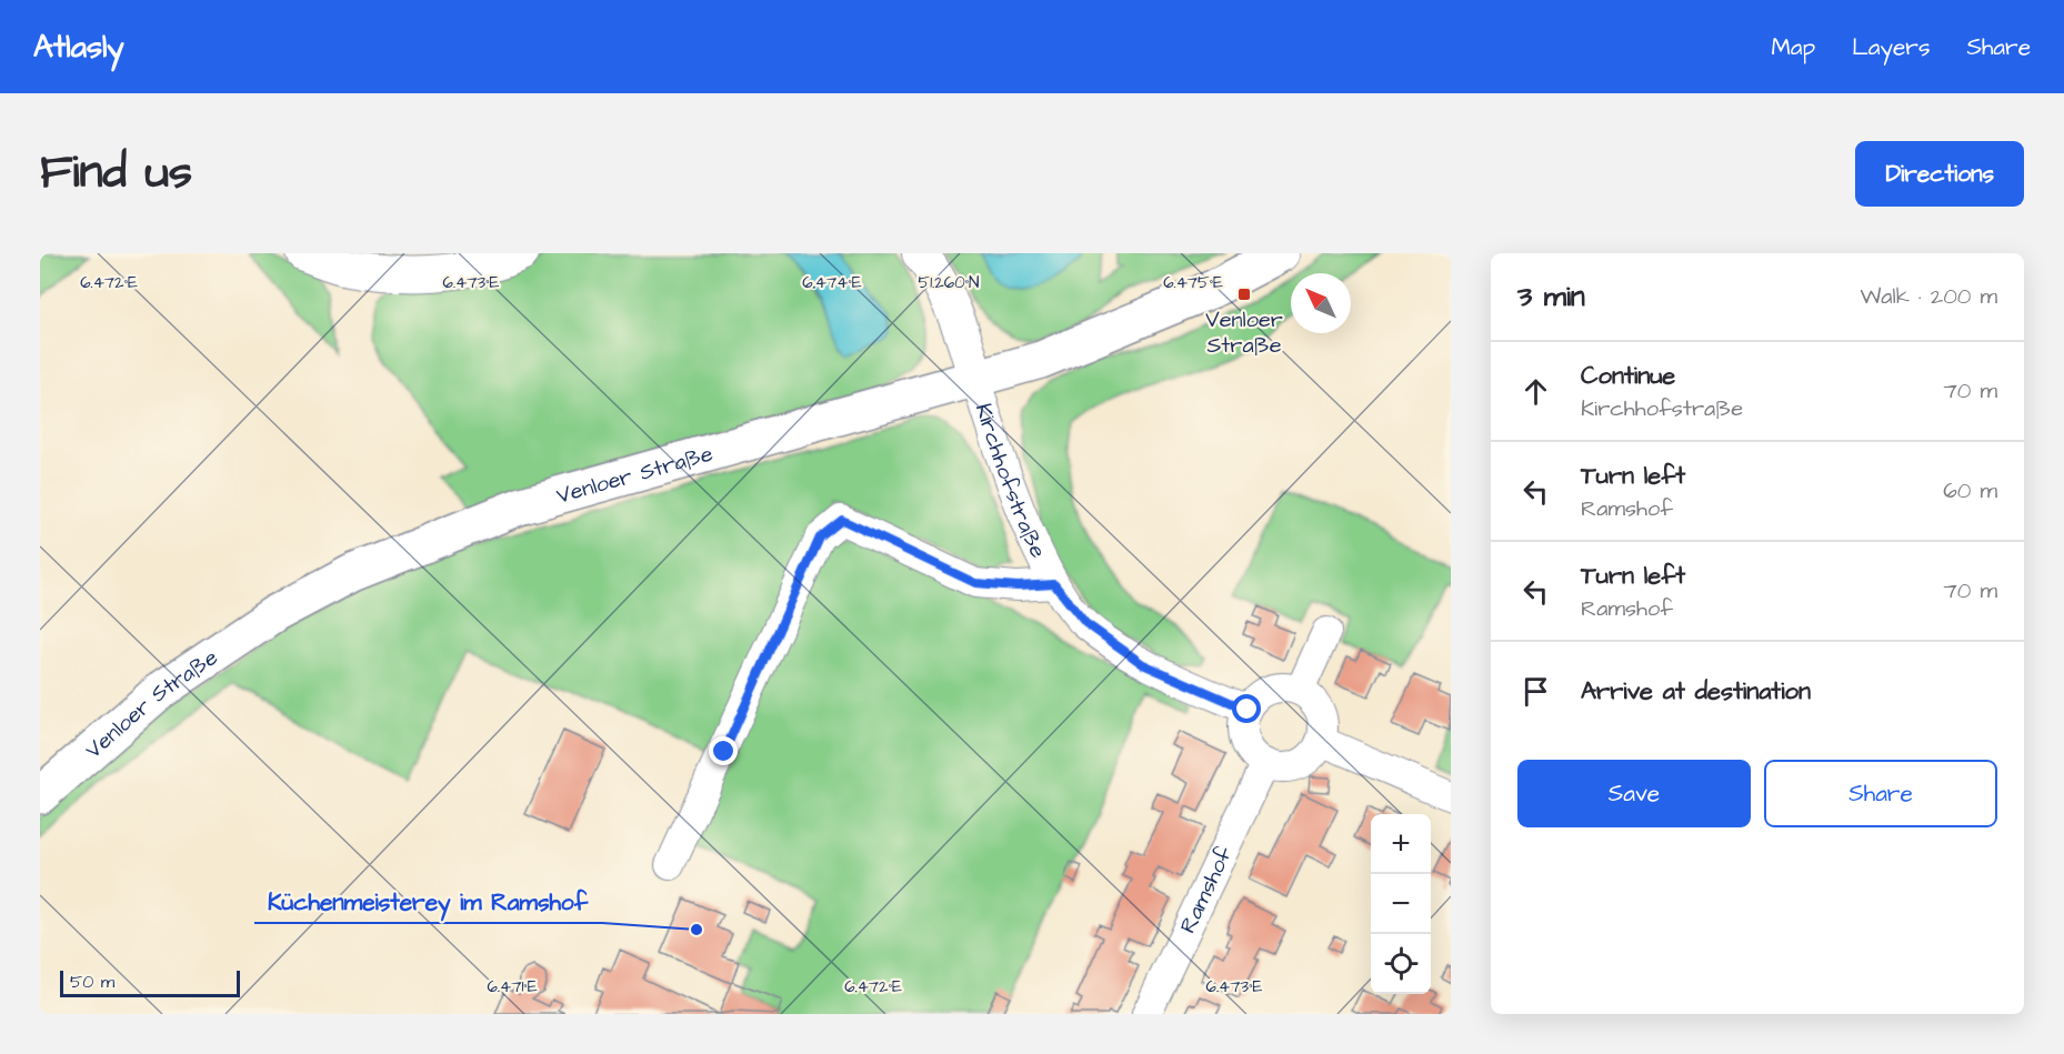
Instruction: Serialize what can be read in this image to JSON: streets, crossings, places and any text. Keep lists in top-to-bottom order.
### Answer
{
  "streets": {
    "main road": ["Venloer Straße"],
    "street": ["Kirchhofstraße", "Ramshof"]
  },
  "crossings": [
    ["Venloer Straße", "Kirchhofstraße"],
    ["Kirchhofstraße", "Ramshof"]
  ],
  "places": {
    "transit": ["Venloer Straße"],
    "other": ["Küchenmeisterey im Ramshof"]
  },
  "scale_bar": "50 m",
  "north": "top left",
  "page": {
    "header": "Atlasly",
    "nav": ["Map", "Layers", "Share"],
    "title": "Find us",
    "buttons": [
      "Directions",
      ["Save", "Share"]
    ],
    "heading": ["3 min", "Walk · 200 m"],
    "list": [
      ["Continue", "Kirchhofstraße", "70 m"],
      ["Turn left", "Ramshof", "60 m"],
      ["Turn left", "Ramshof", "70 m"],
      "Arrive at destination"
    ],
    "map_buttons": ["+", "−"],
    "scale": "50 m"
  },
  "coordinates": [
    "6.472°E",
    "6.473°E",
    "6.474°E",
    "6.475°E",
    "51.260°N",
    "6.471°E"
  ]
}
